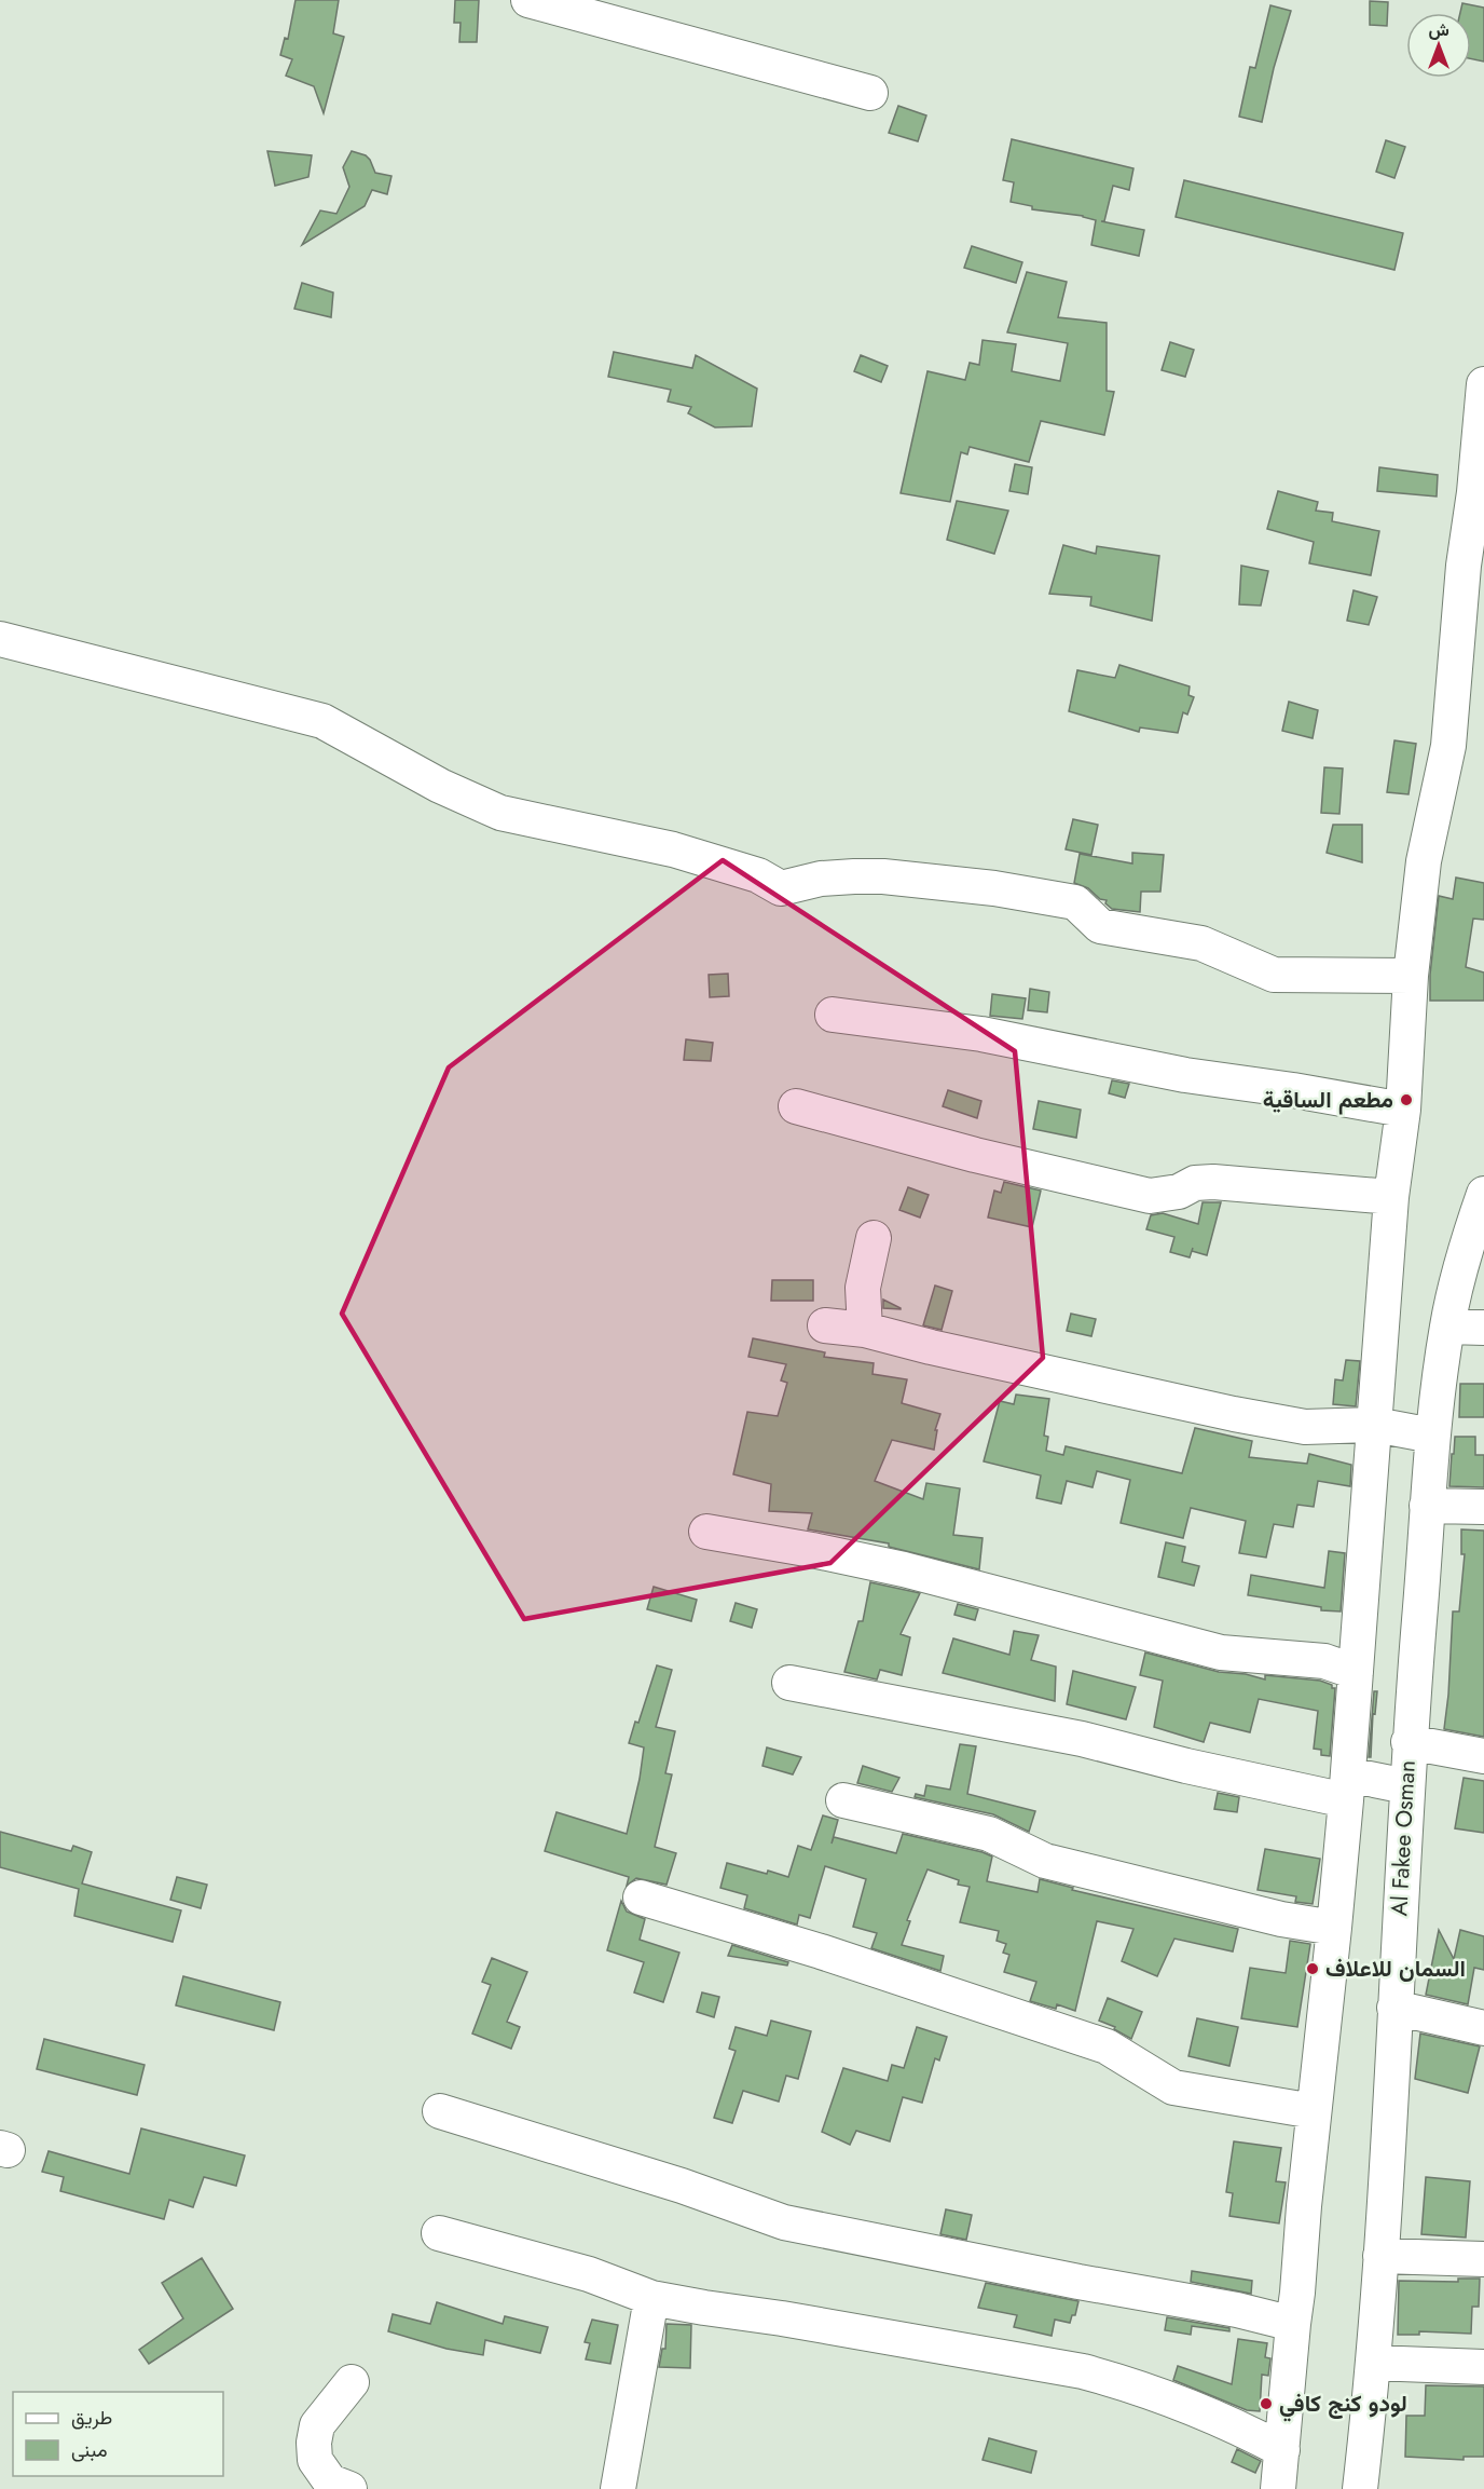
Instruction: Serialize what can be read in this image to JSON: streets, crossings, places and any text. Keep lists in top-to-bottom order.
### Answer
{
  "streets": {
    "street": ["Al Fakee Osman"]
  },
  "places": ["مطعم الساقية", "السمان للاعلاف", "لودو كنج كافي"],
  "legend": ["طريق", "مبنى"],
  "north": "top"
}
